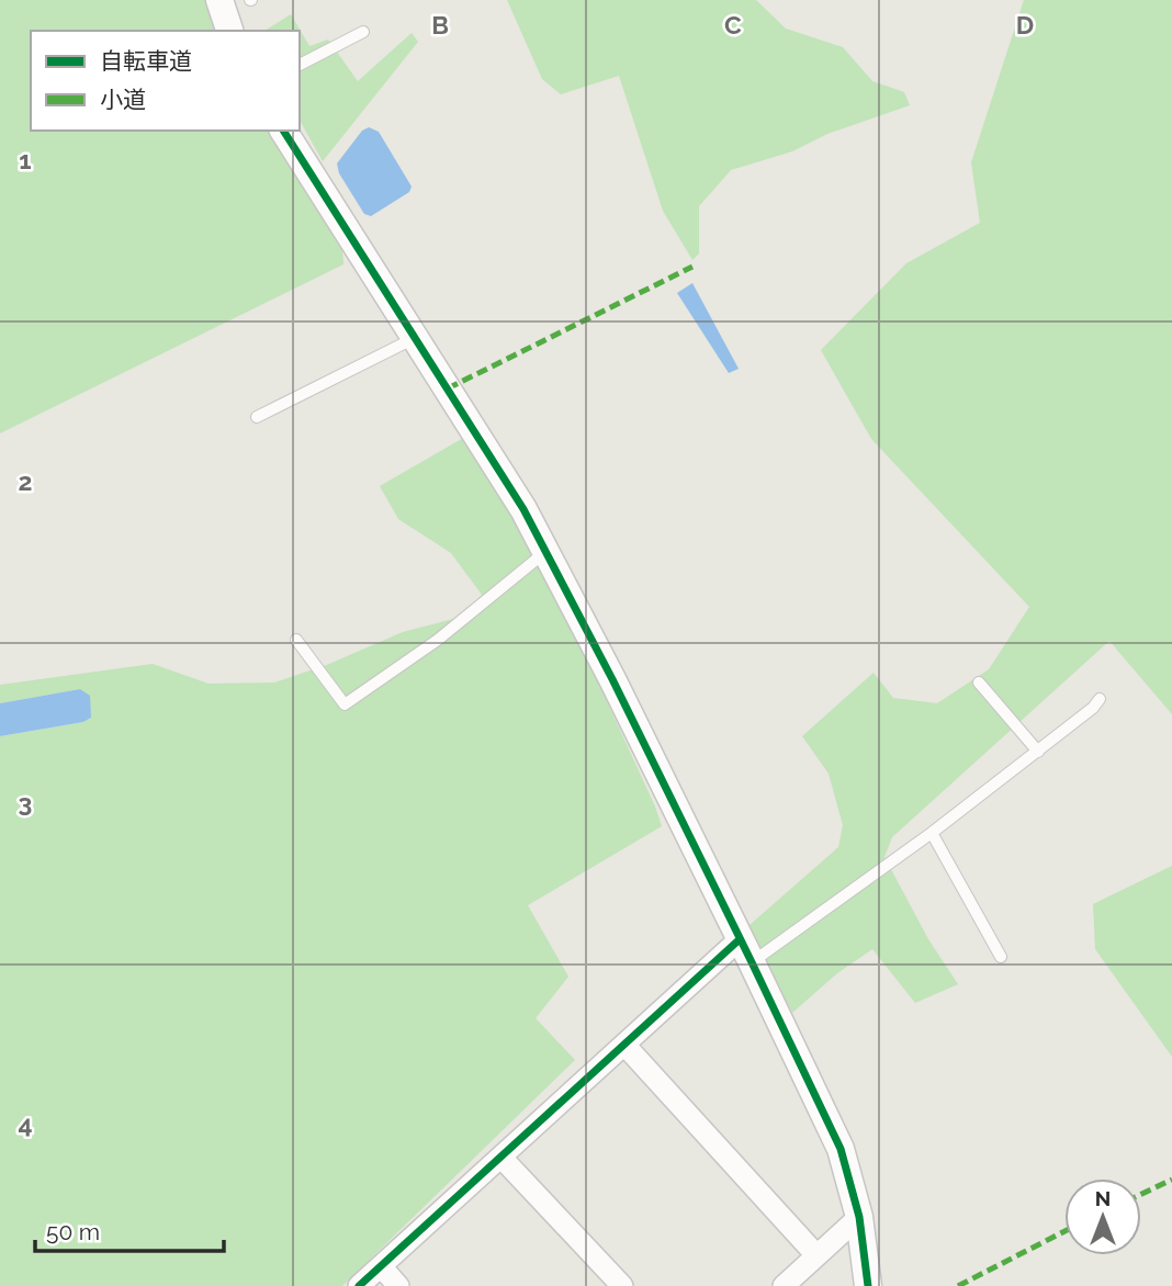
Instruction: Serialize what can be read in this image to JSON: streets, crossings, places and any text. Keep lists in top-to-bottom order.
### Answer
{
  "legend": ["自転車道", "小道"],
  "scale_bar": "50 m",
  "north": "top",
  "grid": {
    "columns": ["B", "C", "D"],
    "rows": [
      "1",
      "2",
      "3",
      "4"
    ]
  }
}
